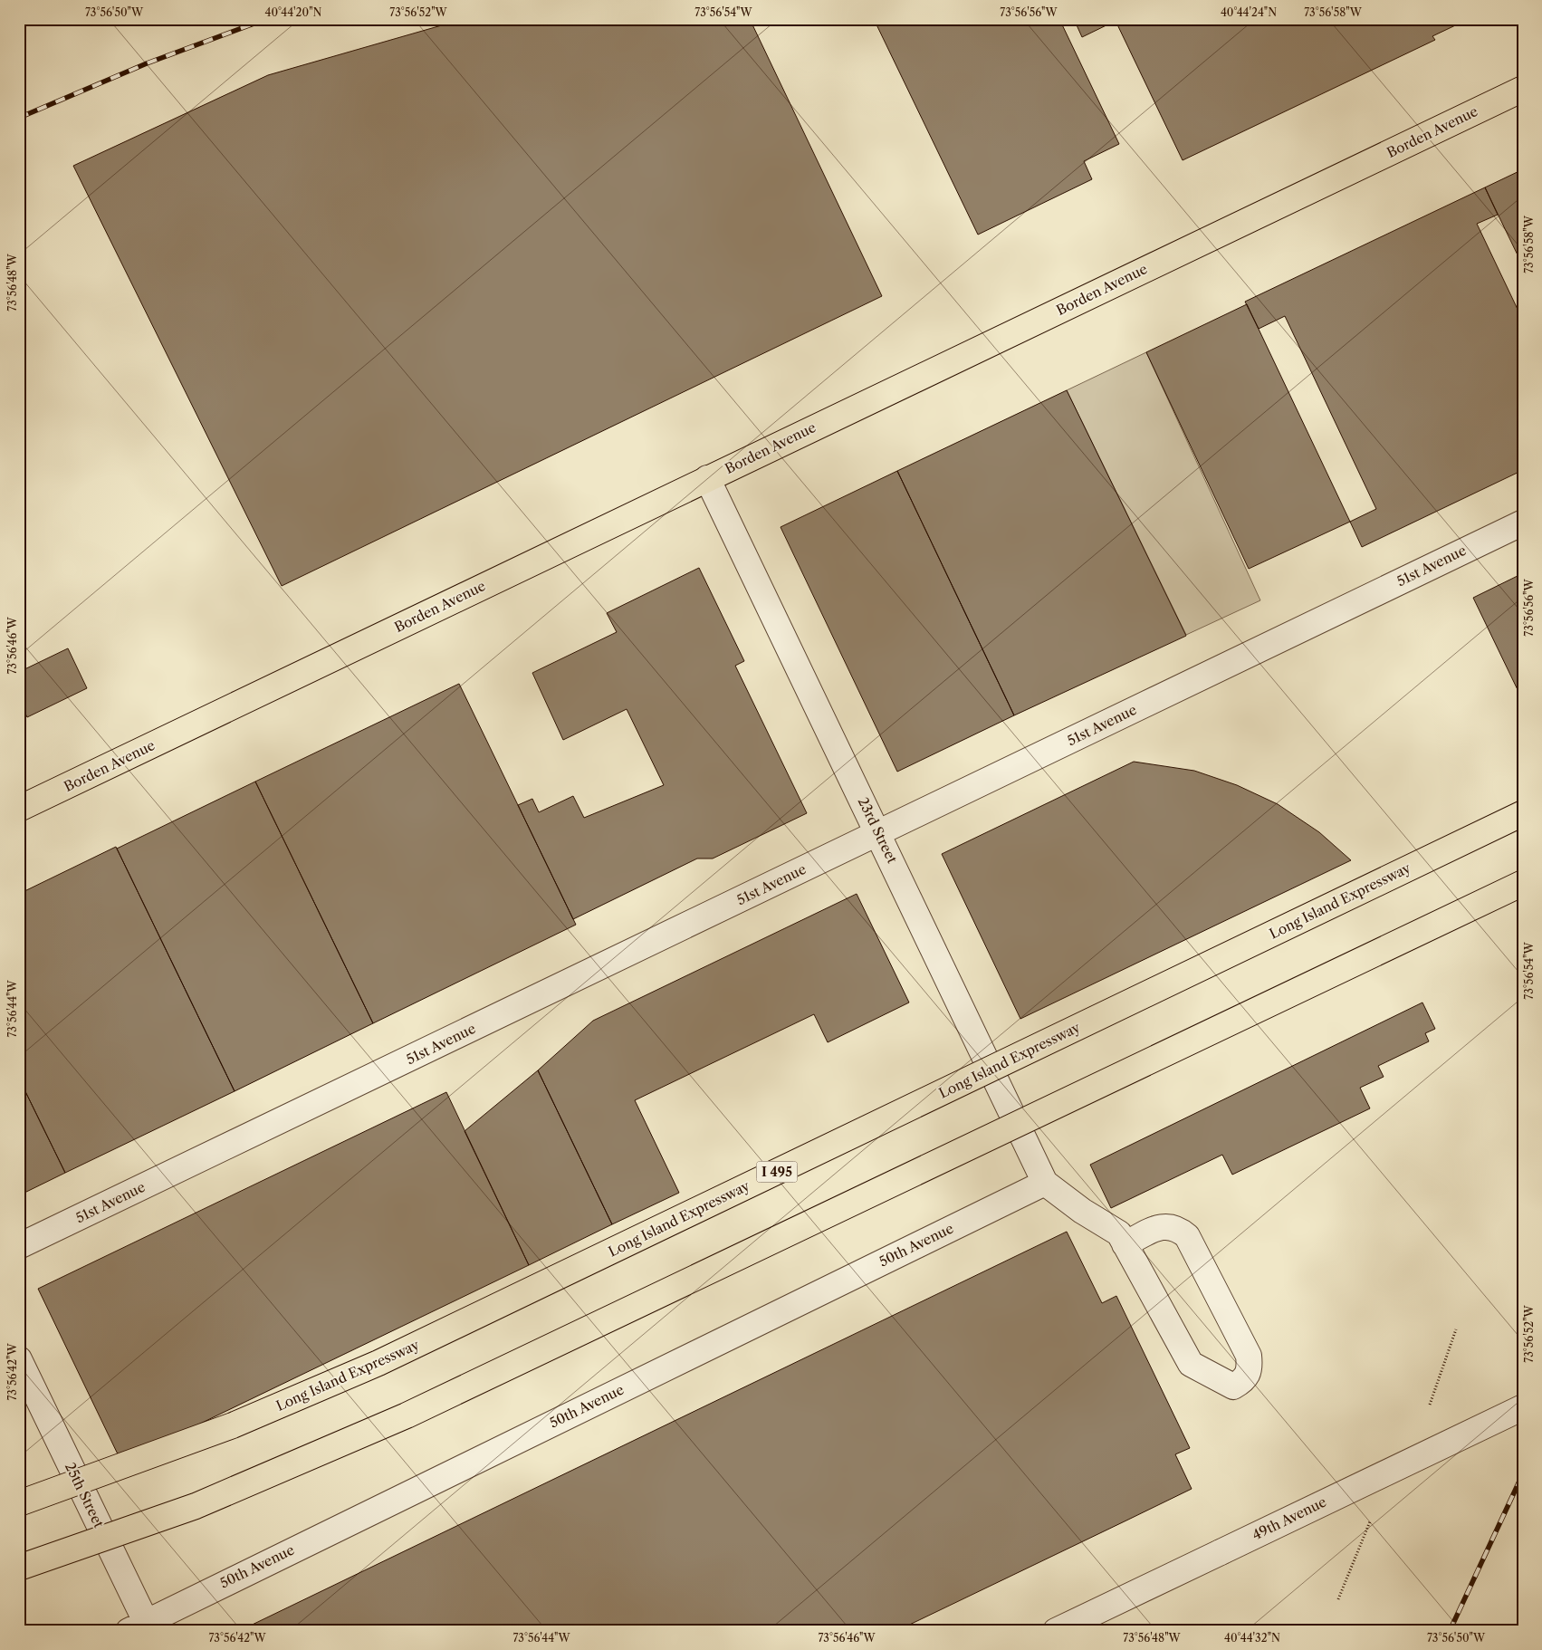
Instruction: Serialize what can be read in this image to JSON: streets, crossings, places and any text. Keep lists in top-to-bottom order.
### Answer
{
  "streets": {
    "main road": ["Borden Avenue", "Long Island Expressway", "I 495"],
    "street": [
      "51st Avenue",
      "23rd Street",
      "50th Avenue",
      "25th Street",
      "49th Avenue"
    ]
  },
  "crossings": [
    ["Borden Avenue", "23rd Street"],
    ["51st Avenue", "23rd Street"],
    ["23rd Street", "50th Avenue"],
    ["50th Avenue", "25th Street"]
  ],
  "coordinates": [
    "73°56'50\"W",
    "40°44'20\"N",
    "73°56'52\"W",
    "73°56'54\"W",
    "73°56'56\"W",
    "40°44'24\"N",
    "73°56'58\"W",
    "73°56'48\"W",
    "73°56'46\"W",
    "73°56'44\"W",
    "73°56'42\"W",
    "40°44'32\"N"
  ]
}
